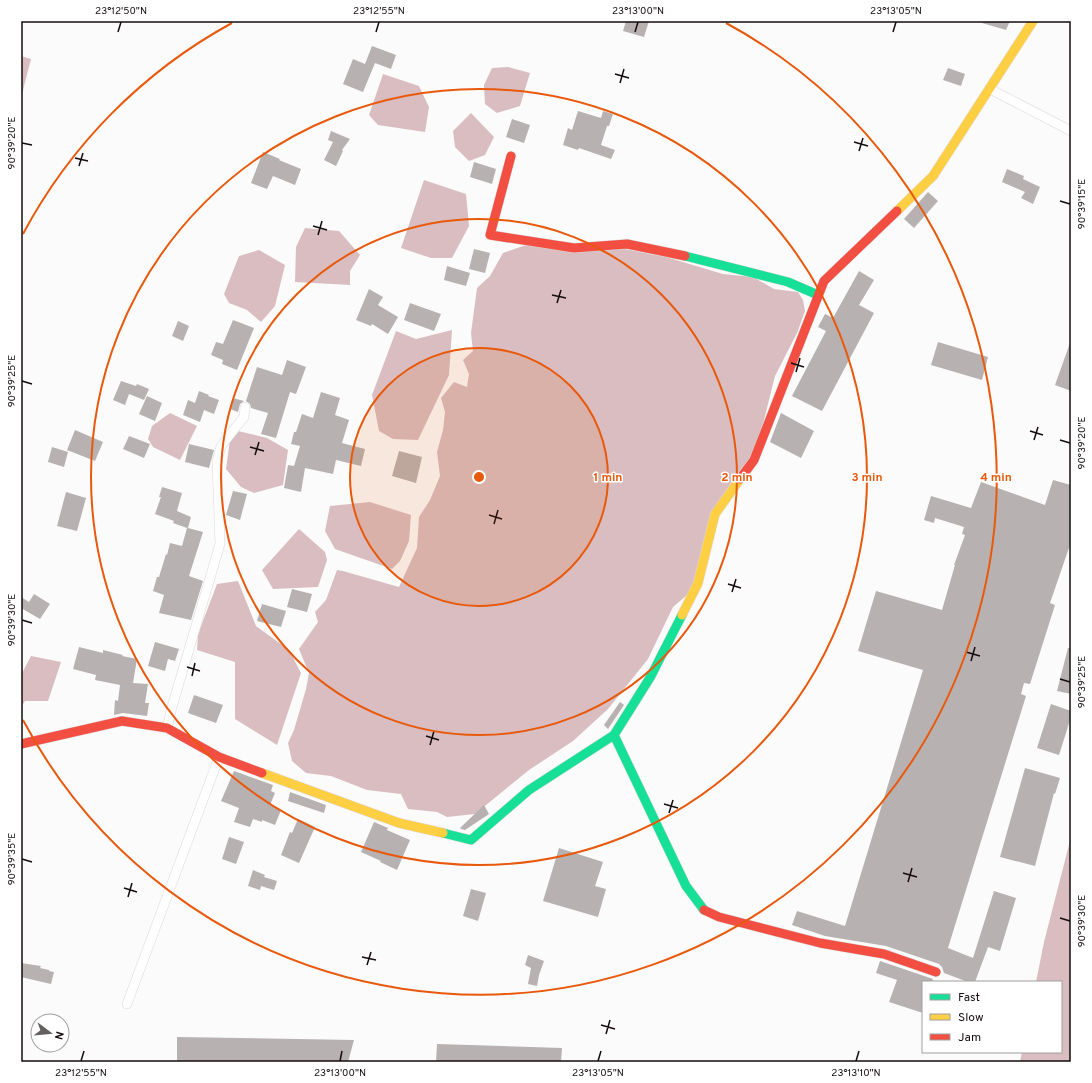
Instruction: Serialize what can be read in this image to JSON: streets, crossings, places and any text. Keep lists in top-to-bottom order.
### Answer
{
  "legend": ["Fast", "Slow", "Jam"],
  "north": "right",
  "coordinates": [
    "23°12'50\"N",
    "23°12'55\"N",
    "23°13'00\"N",
    "23°13'05\"N",
    "90°39'20\"E",
    "90°39'15\"E",
    "90°39'25\"E",
    "90°39'30\"E",
    "90°39'35\"E",
    "23°13'10\"N"
  ],
  "rings": [
    "1 min",
    "2 min",
    "3 min",
    "4 min"
  ]
}
